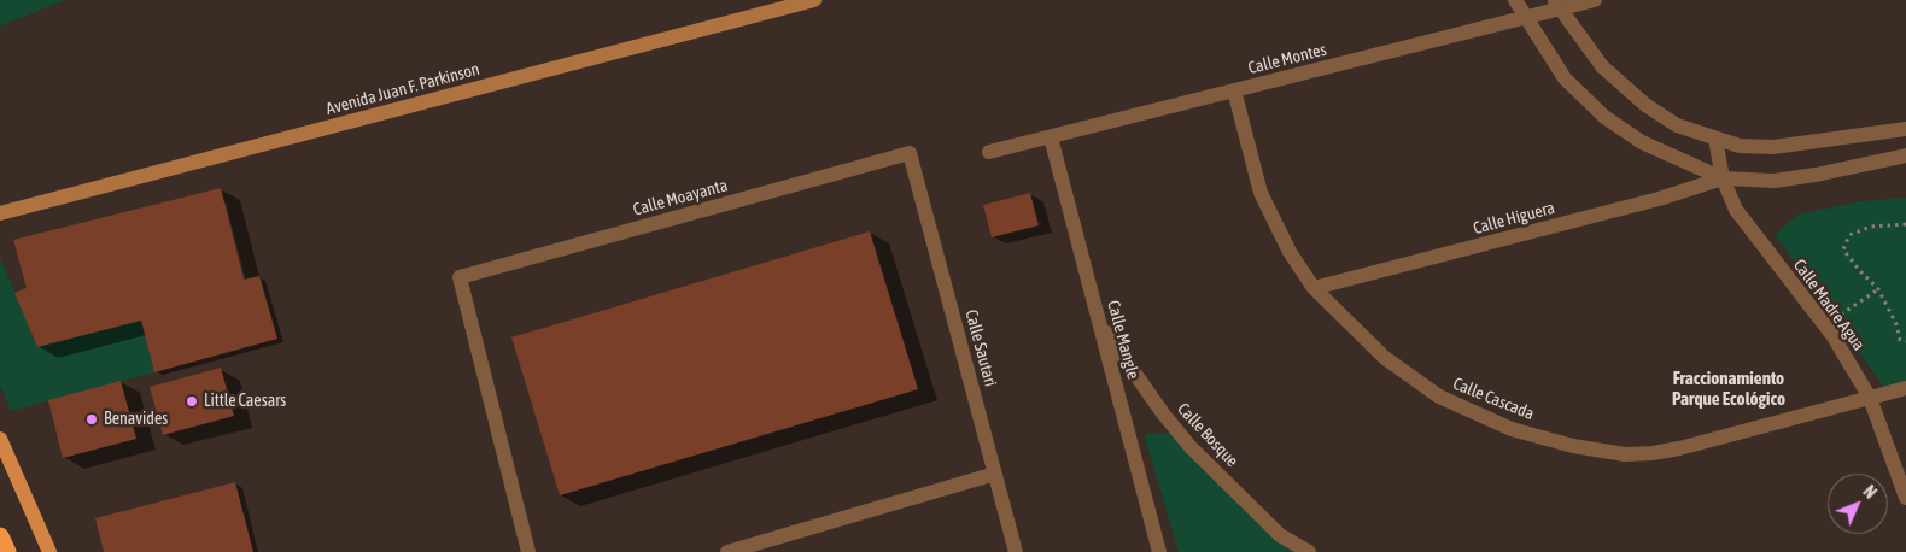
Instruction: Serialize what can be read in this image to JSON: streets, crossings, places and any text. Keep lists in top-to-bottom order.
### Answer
{
  "streets": {
    "main road": ["Avenida Juan F. Parkinson"],
    "street": [
      "Calle Montes",
      "Calle Moayanta",
      "Calle Higuera",
      "Calle Madre Agua",
      "Calle Mangle",
      "Calle Sautari",
      "Calle Cascada",
      "Calle Bosque"
    ]
  },
  "crossings": [
    ["Calle Montes", "Calle Mangle"],
    ["Calle Montes", "Calle Cascada"],
    ["Calle Moayanta", "Calle Sautari"],
    ["Calle Higuera", "Calle Madre Agua"],
    ["Calle Higuera", "Calle Cascada"],
    ["Calle Madre Agua", "Calle Cascada"],
    ["Calle Mangle", "Calle Bosque"]
  ],
  "districts": ["Fraccionamiento Parque Ecológico"],
  "places": ["Little Caesars", "Benavides"],
  "north": "top right"
}
